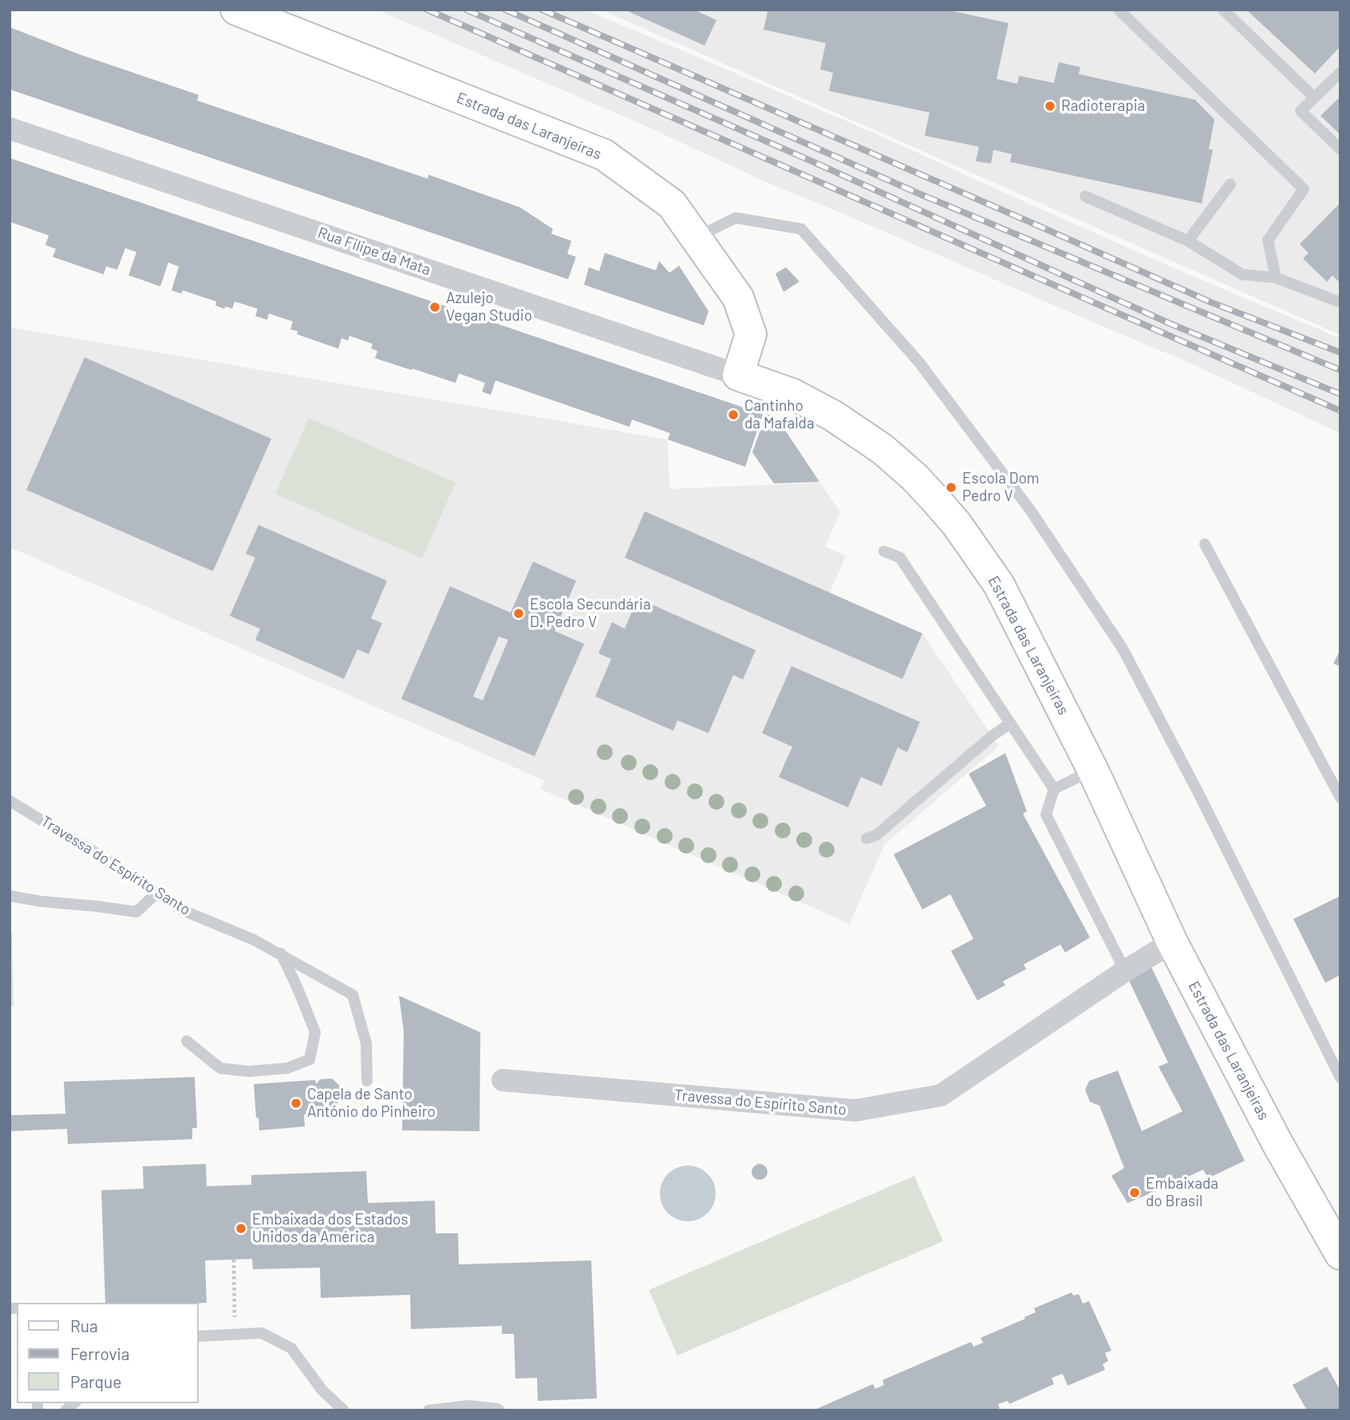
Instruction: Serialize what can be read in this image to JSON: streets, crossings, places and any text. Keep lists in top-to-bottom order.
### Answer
{
  "streets": {
    "main road": ["Estrada das Laranjeiras"],
    "street": ["Rua Filipe da Mata", "Travessa do Espírito Santo"]
  },
  "crossings": [
    ["Estrada das Laranjeiras", "Rua Filipe da Mata"],
    ["Estrada das Laranjeiras", "Travessa do Espírito Santo"]
  ],
  "places": [
    "Radioterapia",
    "Azulejo Vegan Studio",
    "Cantinho da Mafalda",
    "Escola Dom Pedro V",
    "Escola Secundária D. Pedro V",
    "Capela de Santo António do Pinheiro",
    "Embaixada do Brasil",
    "Embaixada dos Estados Unidos da América"
  ],
  "legend": ["Rua", "Ferrovia", "Parque"]
}
